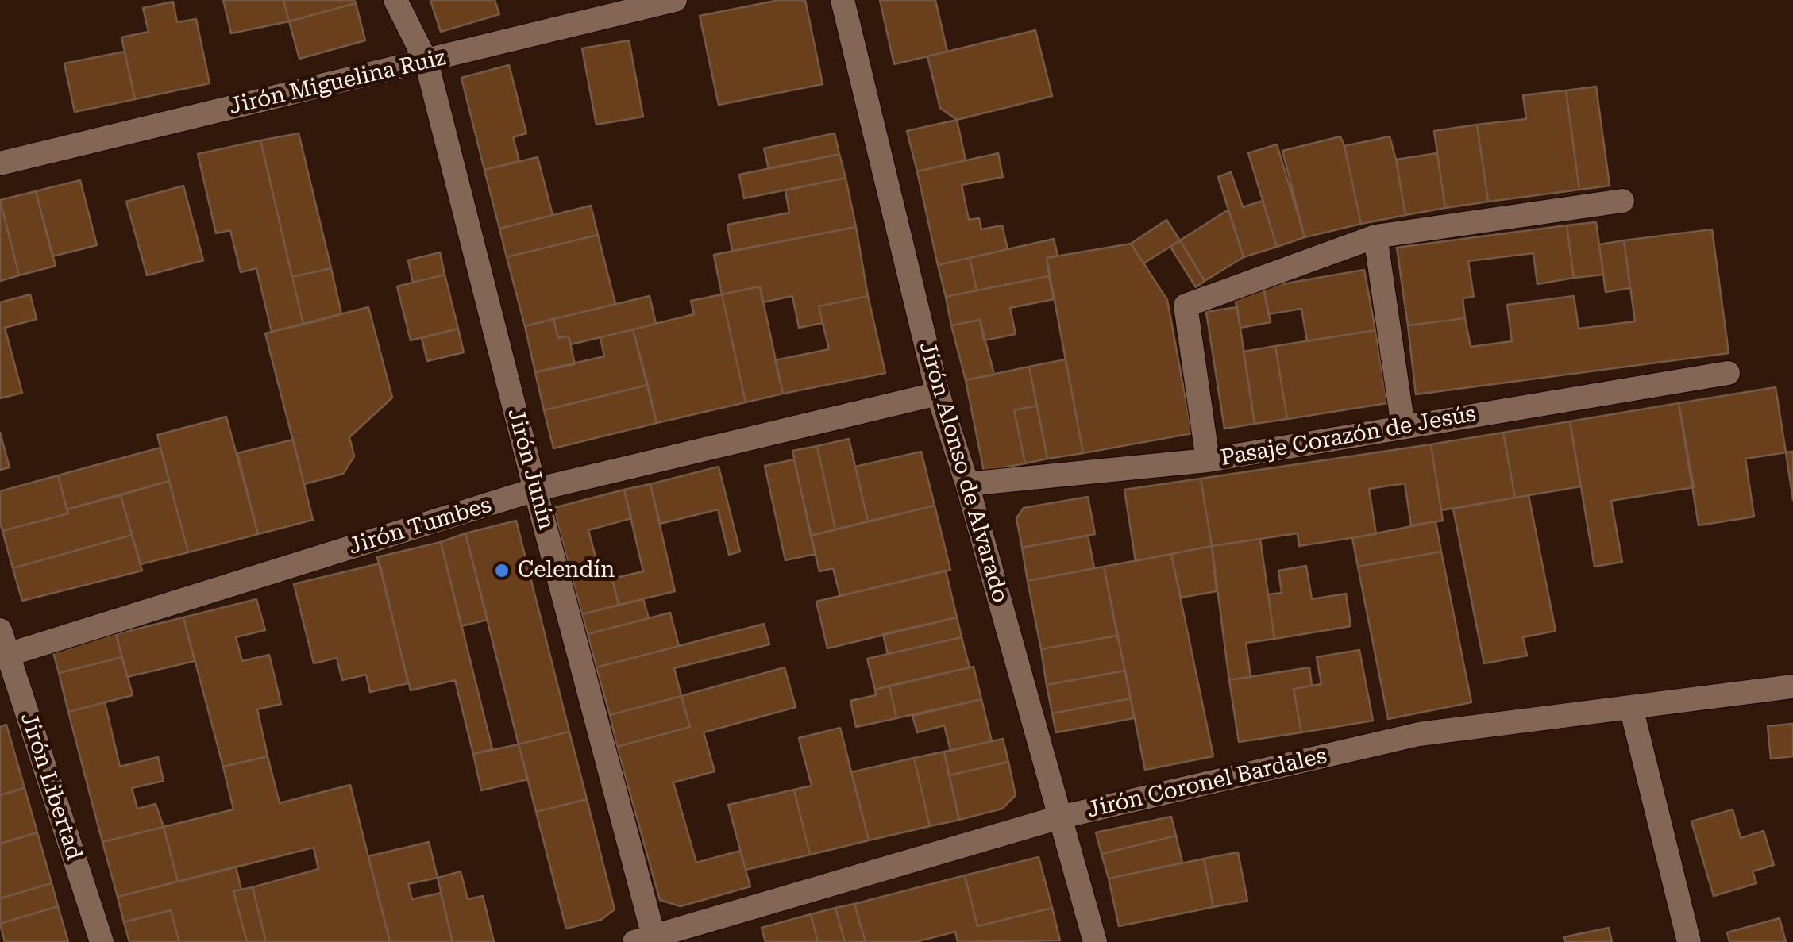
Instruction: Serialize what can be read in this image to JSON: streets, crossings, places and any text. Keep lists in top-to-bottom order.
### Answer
{
  "streets": {
    "street": [
      "Jirón Miguelina Ruiz",
      "Pasaje Corazón de Jesús",
      "Jirón Junín",
      "Jirón Alonso de Alvarado",
      "Jirón Tumbes",
      "Jirón Coronel Bardales",
      "Jirón Libertad"
    ]
  },
  "crossings": [
    ["Jirón Miguelina Ruiz", "Jirón Junín"],
    ["Pasaje Corazón de Jesús", "Jirón Alonso de Alvarado"],
    ["Jirón Junín", "Jirón Tumbes"],
    ["Jirón Junín", "Jirón Coronel Bardales"],
    ["Jirón Alonso de Alvarado", "Jirón Tumbes"],
    ["Jirón Alonso de Alvarado", "Jirón Coronel Bardales"],
    ["Jirón Tumbes", "Jirón Libertad"]
  ],
  "places": ["Celendín"]
}
